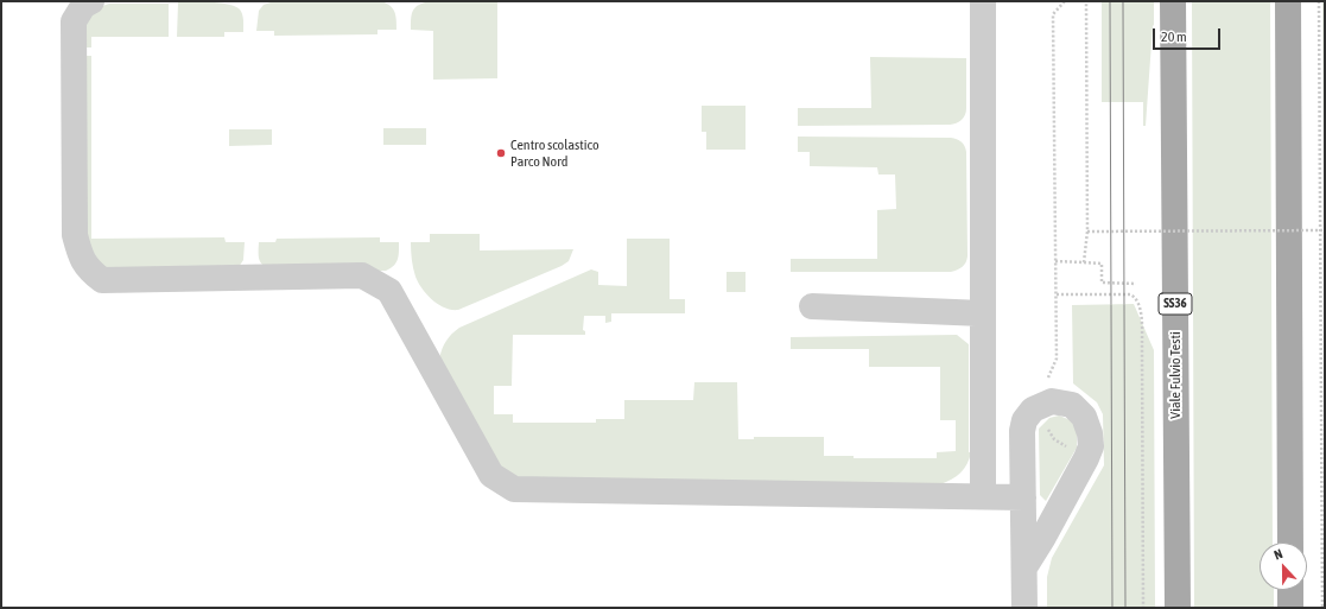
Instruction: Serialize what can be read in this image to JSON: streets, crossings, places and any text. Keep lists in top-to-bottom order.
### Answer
{
  "streets": {
    "main road": ["SS36", "Viale Fulvio Testi"]
  },
  "places": ["Centro scolastico Parco Nord"],
  "scale_bar": "20 m",
  "north": "top"
}
